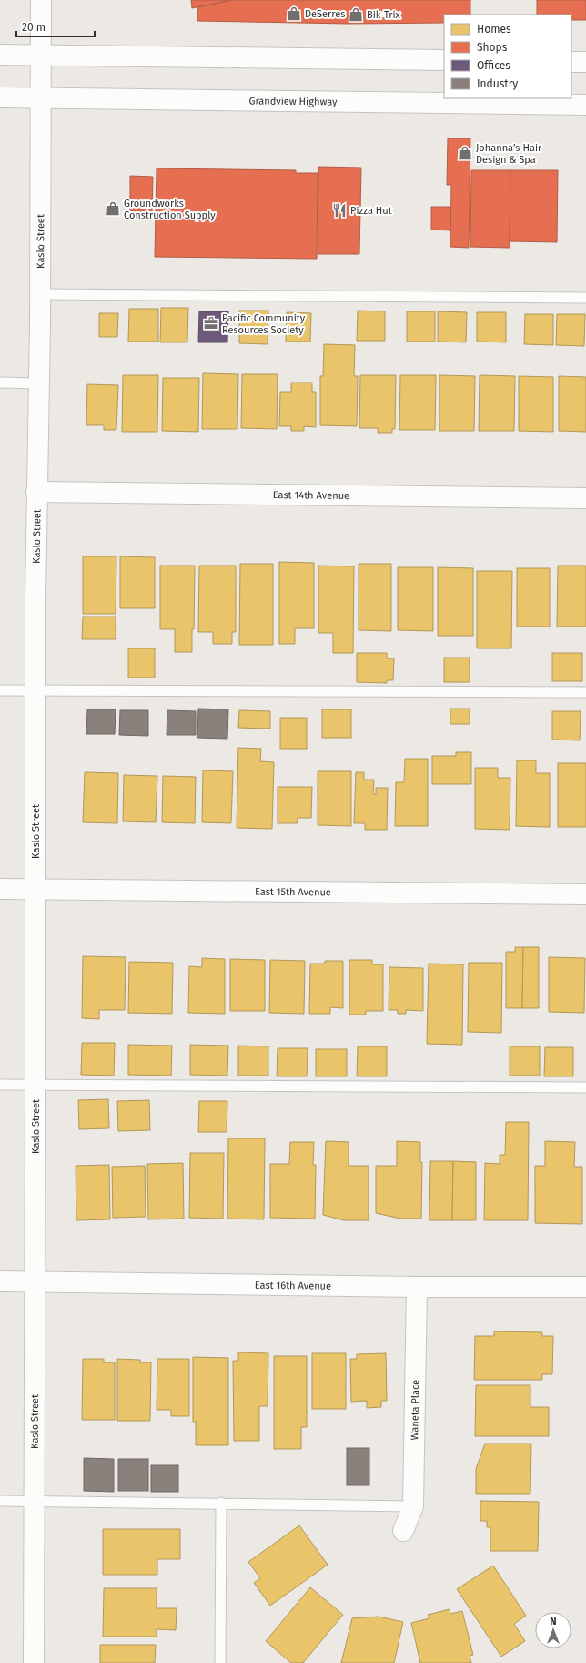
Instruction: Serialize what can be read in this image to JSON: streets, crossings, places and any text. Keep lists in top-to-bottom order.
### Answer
{
  "streets": {
    "street": [
      "Grandview Highway",
      "Kaslo Street",
      "East 14th Avenue",
      "East 15th Avenue",
      "East 16th Avenue",
      "Waneta Place"
    ]
  },
  "crossings": [
    ["Grandview Highway", "Kaslo Street"],
    ["Kaslo Street", "East 14th Avenue"],
    ["Kaslo Street", "East 15th Avenue"],
    ["Kaslo Street", "East 16th Avenue"],
    ["East 16th Avenue", "Waneta Place"]
  ],
  "places": {
    "shop": [
      "DeSerres",
      "Bik-Trix",
      "Johanna’s Hair Design & Spa",
      "Groundworks Construction Supply"
    ],
    "restaurant": ["Pizza Hut"],
    "office": ["Pacific Community Resources Society"]
  },
  "legend": [
    "Homes",
    "Shops",
    "Offices",
    "Industry"
  ],
  "scale_bar": "20 m",
  "north": "top"
}
